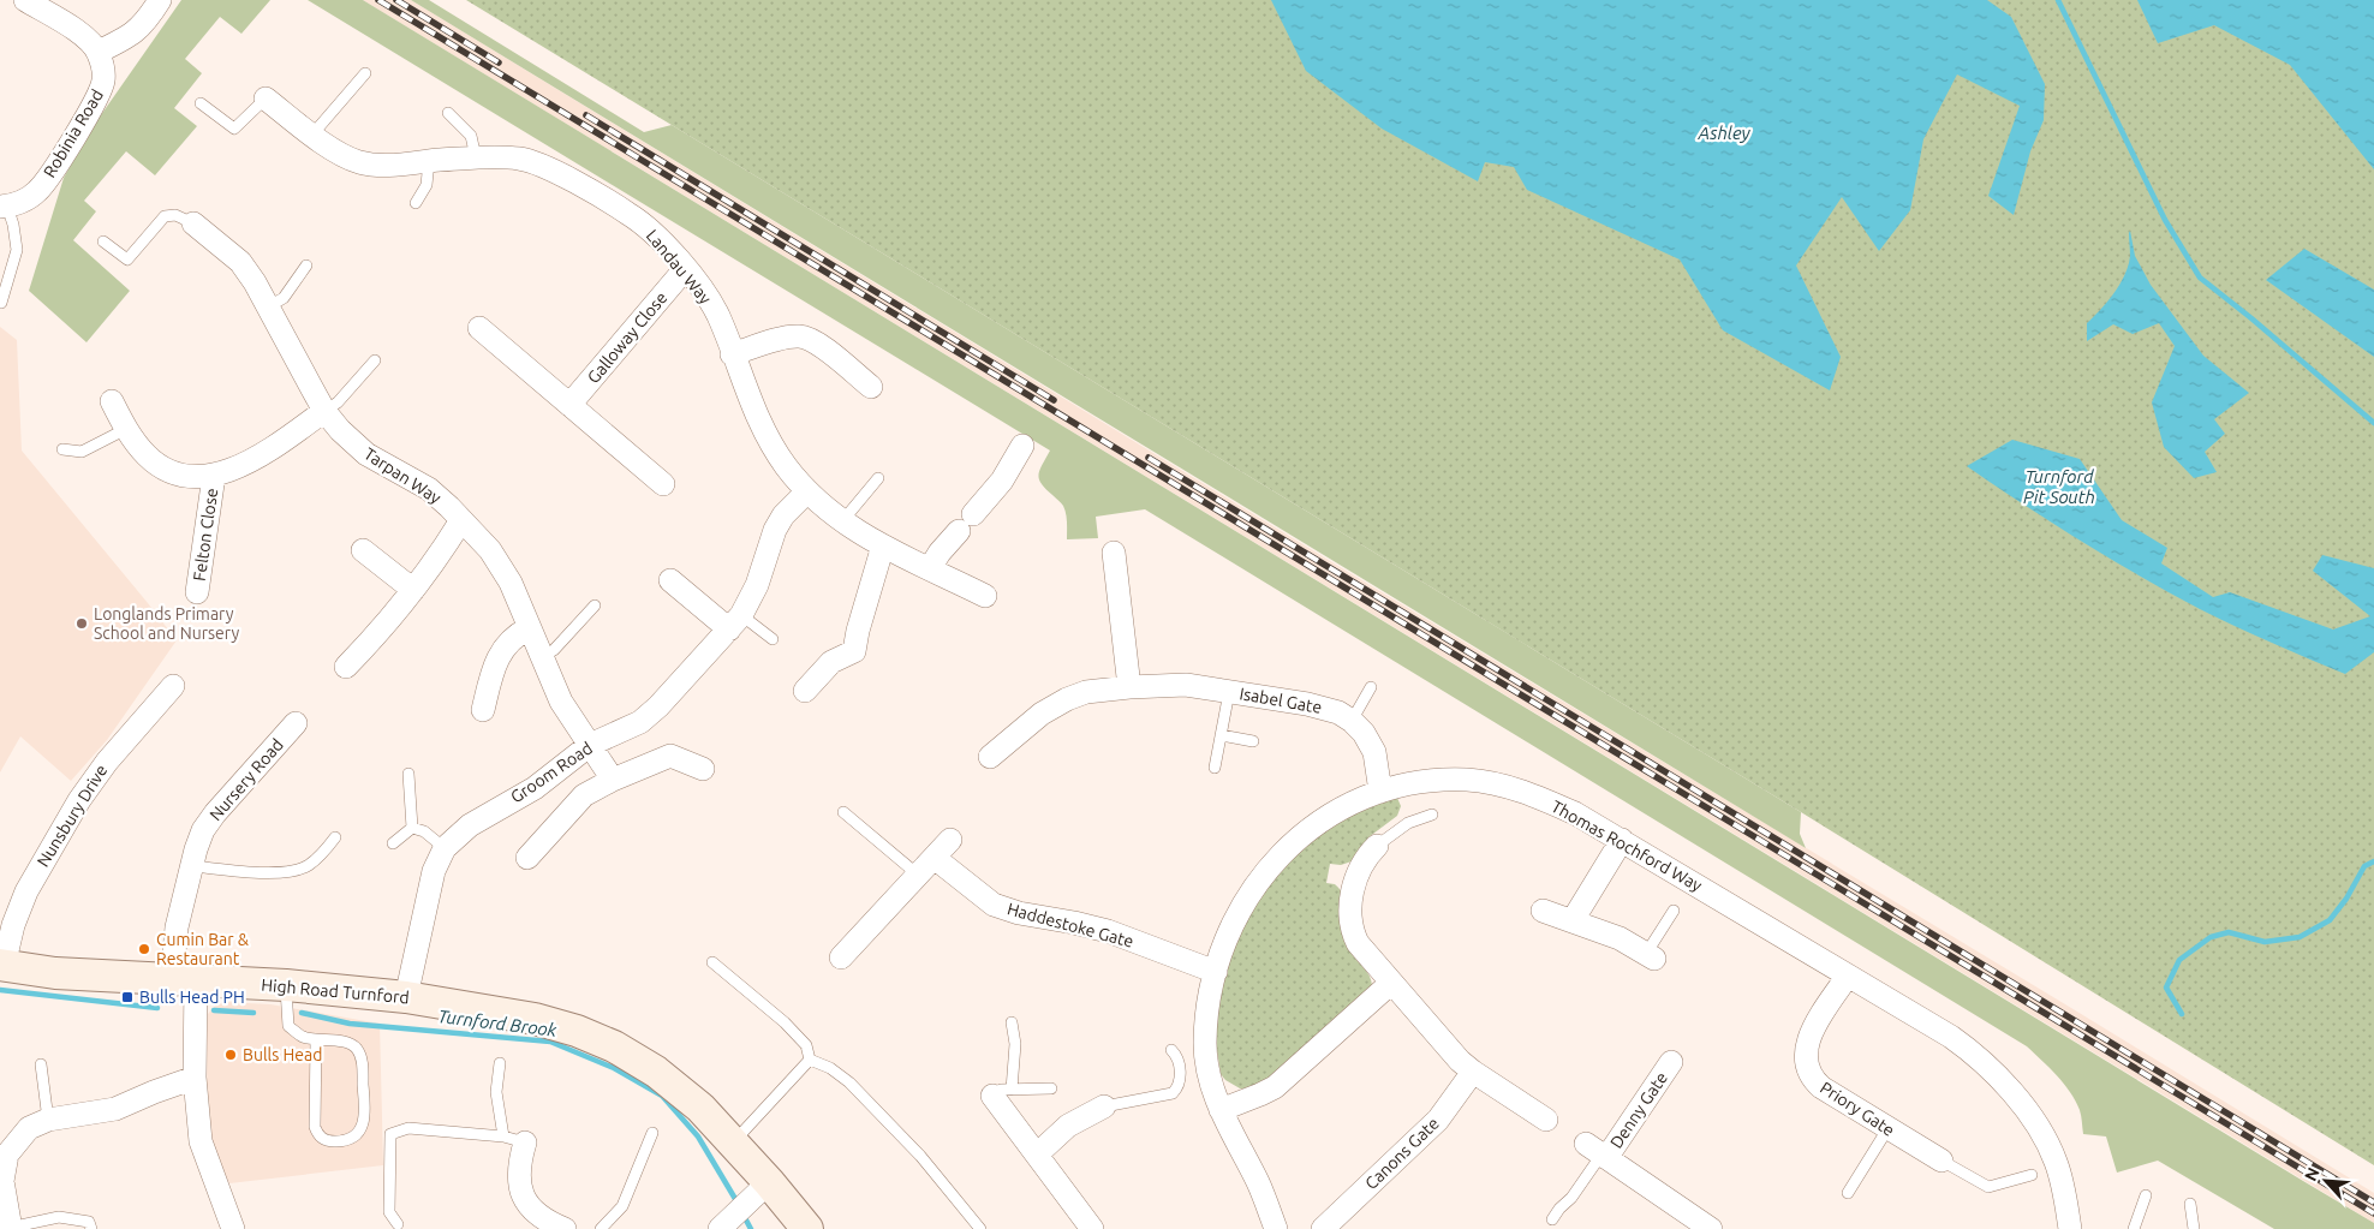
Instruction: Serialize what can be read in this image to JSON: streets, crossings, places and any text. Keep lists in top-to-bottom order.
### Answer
{
  "streets": {
    "main road": ["High Road Turnford"],
    "street": [
      "Robinia Road",
      "Landau Way",
      "Galloway Close",
      "Tarpan Way",
      "Felton Close",
      "Isabel Gate",
      "Groom Road",
      "Nursery Road",
      "Nunsbury Drive",
      "Thomas Rochford Way",
      "Haddestoke Gate",
      "Priory Gate",
      "Denny Gate",
      "Canons Gate"
    ]
  },
  "crossings": [
    ["Landau Way", "Galloway Close"],
    ["Landau Way", "Groom Road"],
    ["Tarpan Way", "Felton Close"],
    ["Tarpan Way", "Groom Road"],
    ["Isabel Gate", "Thomas Rochford Way"],
    ["Groom Road", "High Road Turnford"],
    ["Nursery Road", "High Road Turnford"],
    ["Nunsbury Drive", "High Road Turnford"],
    ["Thomas Rochford Way", "Haddestoke Gate"],
    ["Thomas Rochford Way", "Priory Gate"]
  ],
  "water": ["Ashley", "Turnford Pit South", "Turnford Brook"],
  "places": {
    "other": ["Longlands Primary School and Nursery", "Cumin Bar & Restaurant", "Bulls Head"],
    "transit": ["Bulls Head PH"]
  },
  "north": "top left"
}
